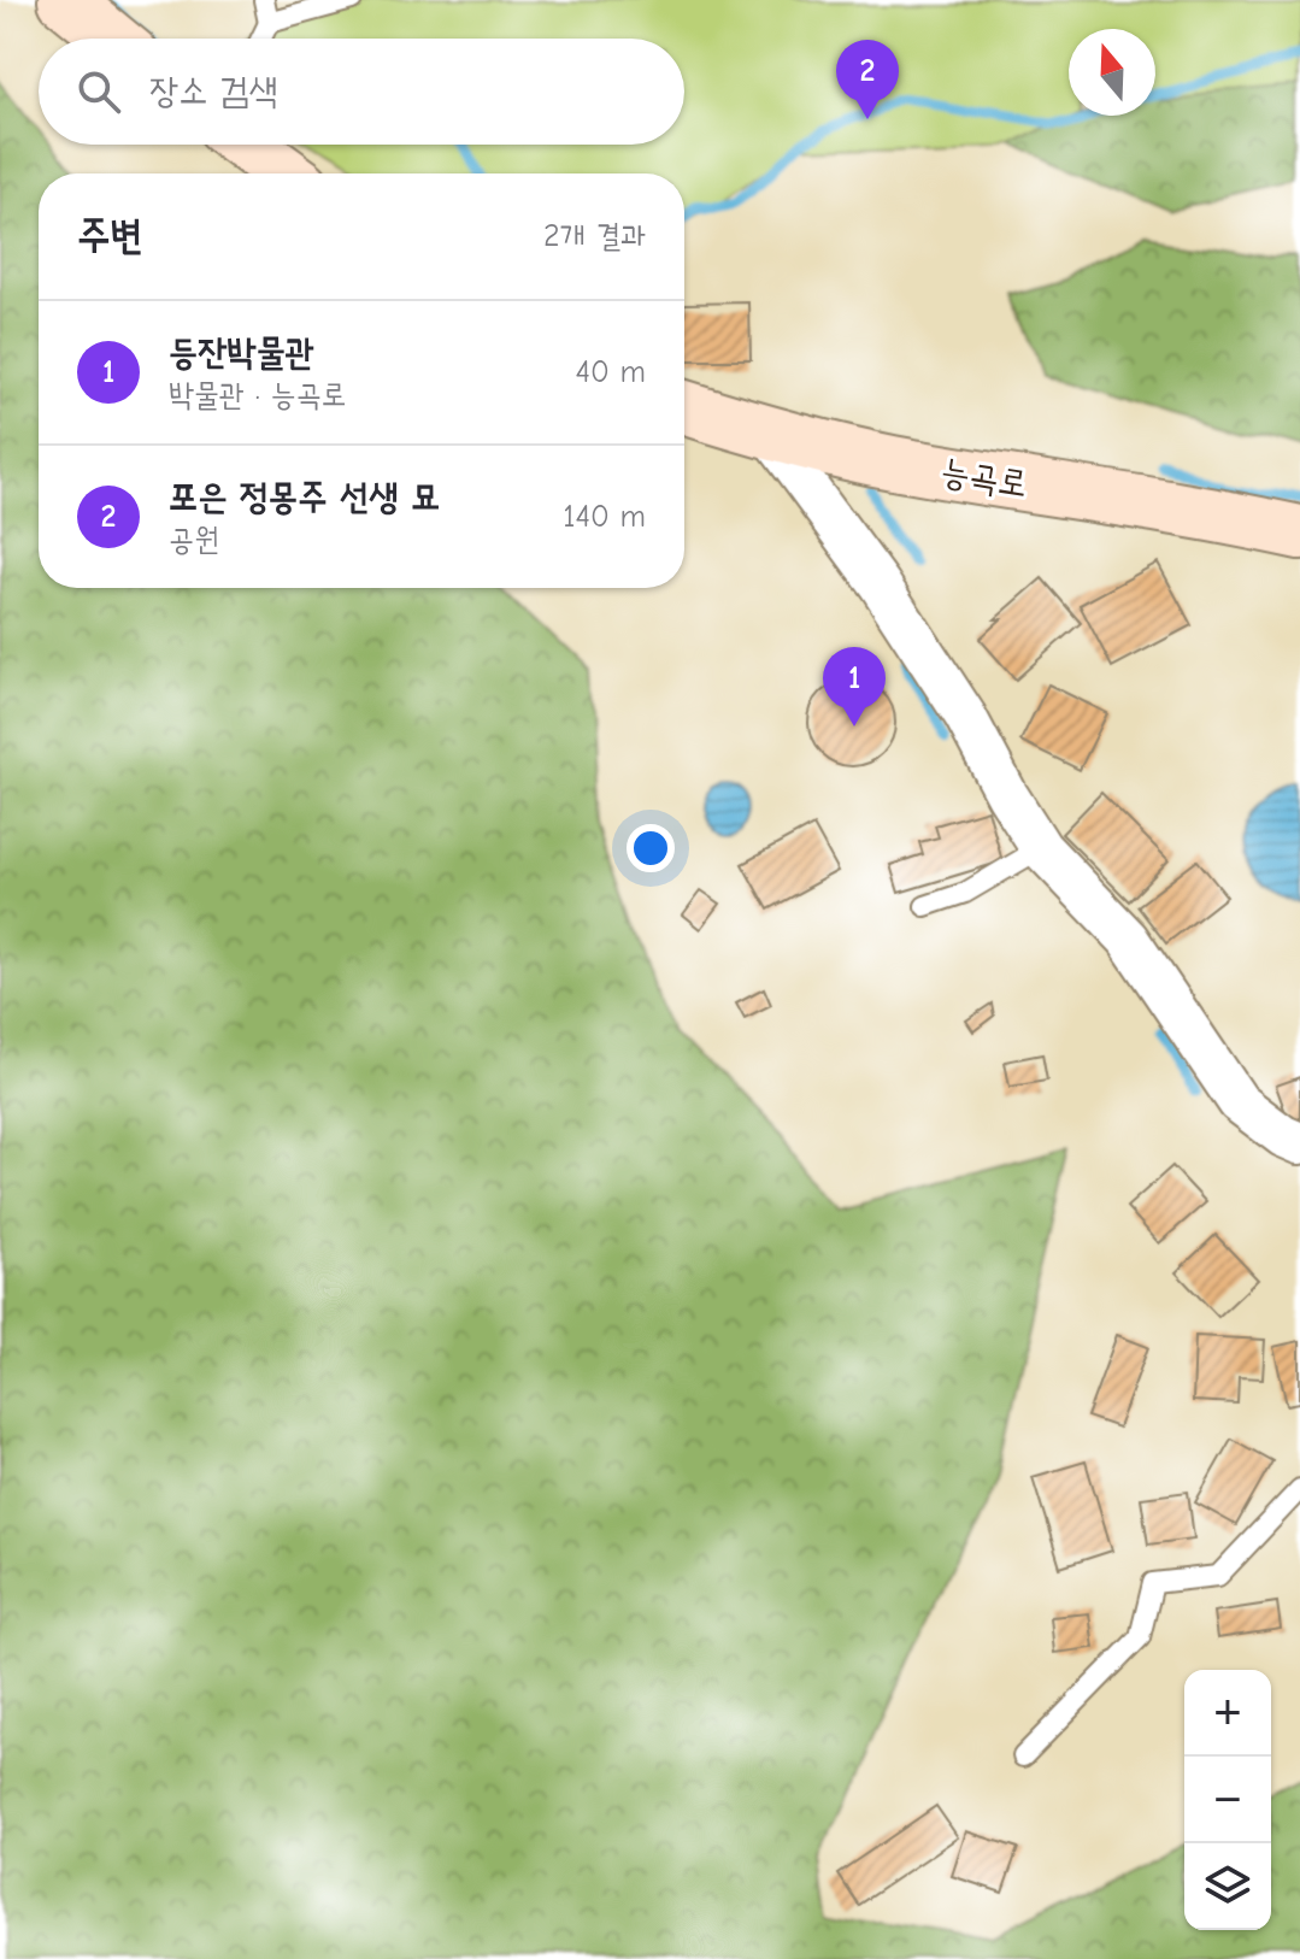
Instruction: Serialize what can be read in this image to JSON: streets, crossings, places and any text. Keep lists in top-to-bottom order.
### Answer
{
  "streets": {
    "street": ["능곡로"]
  },
  "north": "top",
  "page": {
    "search": "장소 검색",
    "pins": ["2", "1"],
    "heading": ["주변", "2개 결과"],
    "list": [
      {
        "mark": "1",
        "name": "등잔박물관",
        "note": "박물관 · 능곡로",
        "value": "40 m"
      },
      {
        "mark": "2",
        "name": "포은 정몽주 선생 묘",
        "note": "공원",
        "value": "140 m"
      }
    ],
    "map_buttons": ["+", "−"]
  }
}
